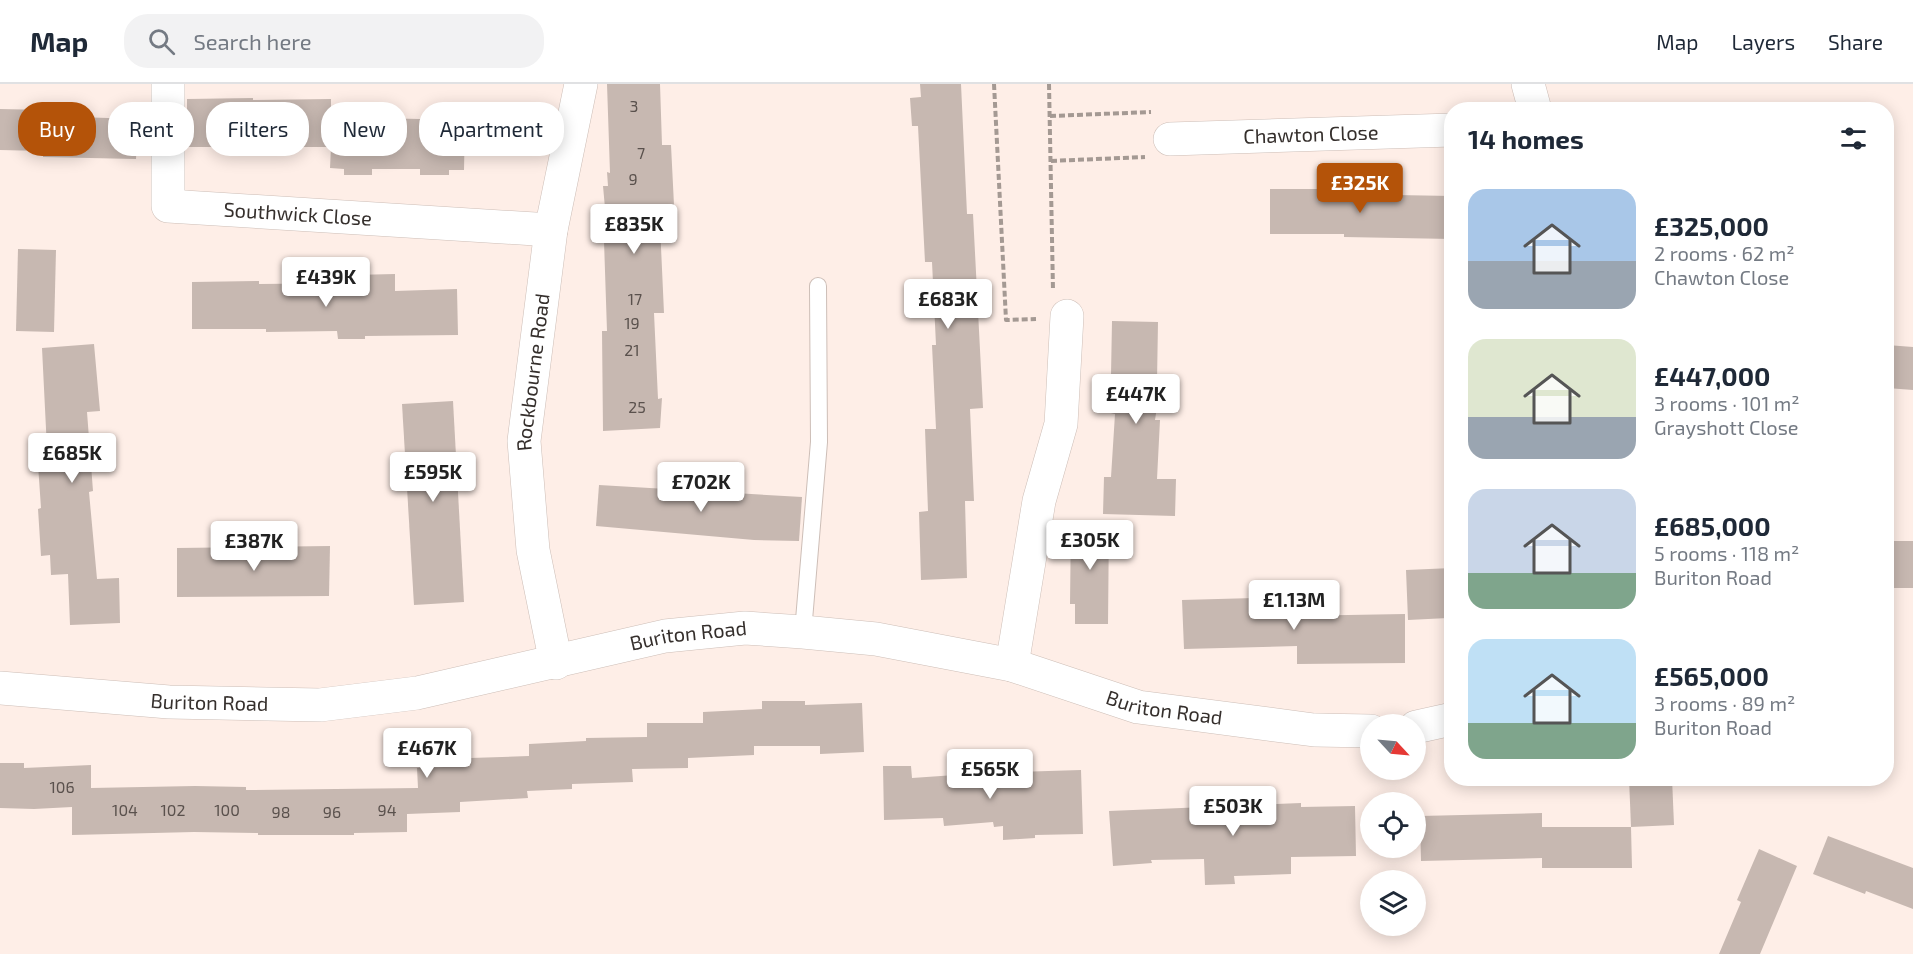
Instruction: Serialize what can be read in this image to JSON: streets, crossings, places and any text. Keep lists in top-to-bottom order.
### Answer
{
  "streets": {
    "street": [
      "Chawton Close",
      "Southwick Close",
      "Rockbourne Road",
      "Buriton Road"
    ]
  },
  "crossings": [
    ["Southwick Close", "Rockbourne Road"],
    ["Rockbourne Road", "Buriton Road"]
  ],
  "house_numbers": [
    "3",
    "7",
    "9",
    "17",
    "19",
    "21",
    "25",
    "106",
    "104",
    "102",
    "100",
    "94",
    "98",
    "96"
  ],
  "north": "bottom right",
  "page": {
    "header": "Map",
    "search": "Search here",
    "nav": ["Map", "Layers", "Share"],
    "chip": [
      "Buy",
      "Rent",
      "Filters",
      "New",
      "Apartment"
    ],
    "heading": "14 homes",
    "price": [
      "£325K",
      "£835K",
      "£439K",
      "£683K",
      "£447K",
      "£685K",
      "£595K",
      "£702K",
      "£305K",
      "£387K",
      "£1.13M",
      "£467K",
      "£565K",
      "£503K"
    ],
    "list": [
      {
        "name": "£325,000",
        "note": "2 rooms · 62 m² · Chawton Close"
      },
      {
        "name": "£447,000",
        "note": "3 rooms · 101 m² · Grayshott Close"
      },
      {
        "name": "£685,000",
        "note": "5 rooms · 118 m² · Buriton Road"
      },
      {
        "name": "£565,000",
        "note": "3 rooms · 89 m² · Buriton Road"
      }
    ]
  }
}
